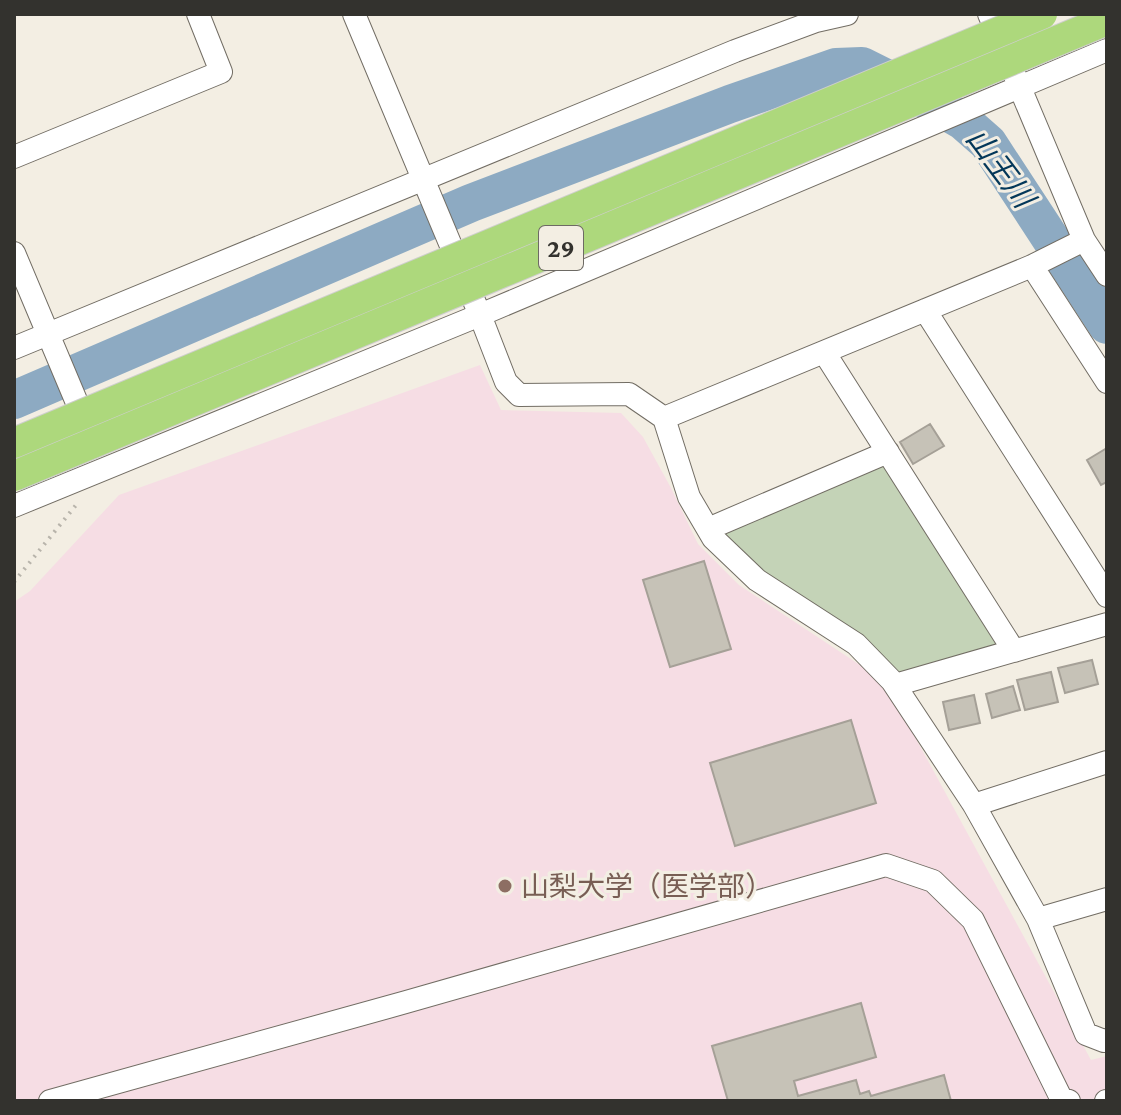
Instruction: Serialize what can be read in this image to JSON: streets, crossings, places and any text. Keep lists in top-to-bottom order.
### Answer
{
  "streets": {
    "highway": ["29"]
  },
  "water": ["山王川"],
  "places": ["山梨大学（医学部）"]
}
